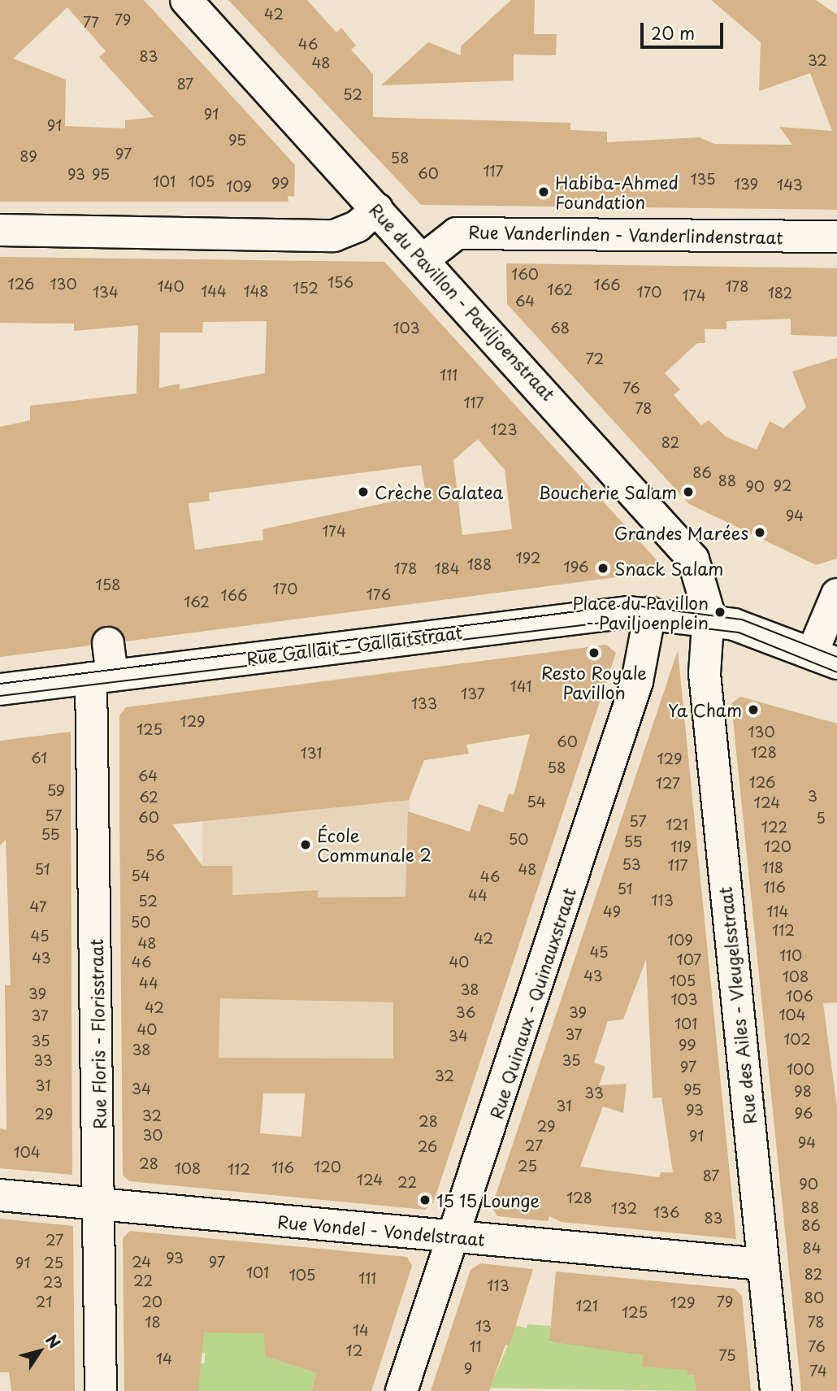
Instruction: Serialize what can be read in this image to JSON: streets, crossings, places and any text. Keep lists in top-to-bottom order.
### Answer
{
  "streets": {
    "street": [
      "Rue Vanderlinden - Vanderlindenstraat",
      "Rue du Pavillon - Paviljoenstraat",
      "Rue Gallait - Gallaitstraat",
      "Rue Quinaux - Quinauxstraat",
      "Rue des Ailes - Vleugelsstraat",
      "Rue Floris - Florisstraat",
      "Rue Vondel - Vondelstraat"
    ]
  },
  "crossings": [
    ["Rue Vanderlinden - Vanderlindenstraat", "Rue du Pavillon - Paviljoenstraat"],
    ["Rue du Pavillon - Paviljoenstraat", "Rue Gallait - Gallaitstraat"],
    ["Rue du Pavillon - Paviljoenstraat", "Rue des Ailes - Vleugelsstraat"],
    ["Rue Gallait - Gallaitstraat", "Rue Quinaux - Quinauxstraat"],
    ["Rue Gallait - Gallaitstraat", "Rue des Ailes - Vleugelsstraat"],
    ["Rue Gallait - Gallaitstraat", "Rue Floris - Florisstraat"],
    ["Rue Quinaux - Quinauxstraat", "Rue Vondel - Vondelstraat"],
    ["Rue des Ailes - Vleugelsstraat", "Rue Vondel - Vondelstraat"],
    ["Rue Floris - Florisstraat", "Rue Vondel - Vondelstraat"]
  ],
  "places": [
    "Habiba-Ahmed Foundation",
    "Crèche Galatea",
    "Boucherie Salam",
    "Grandes Marées",
    "Snack Salam",
    "Place du Pavillon - Paviljoenplein",
    "Resto Royale Pavillon",
    "Ya Cham",
    "École Communale 2",
    "15 15 Lounge"
  ],
  "house_numbers": [
    "42",
    "79",
    "77",
    "46",
    "83",
    "32",
    "48",
    "87",
    "52",
    "91",
    "91",
    "95",
    "97",
    "89",
    "58",
    "117",
    "60",
    "93",
    "95",
    "135",
    "101",
    "105",
    "99",
    "139",
    "143",
    "109",
    "160",
    "156",
    "126",
    "130",
    "166",
    "140",
    "178",
    "152",
    "162",
    "144",
    "148",
    "134",
    "170",
    "182",
    "174",
    "64",
    "103",
    "68",
    "72",
    "111",
    "76",
    "117",
    "78",
    "123",
    "82",
    "86",
    "88",
    "92",
    "90",
    "94",
    "174",
    "192",
    "188",
    "196",
    "178",
    "184",
    "158",
    "170",
    "176",
    "166",
    "162",
    "141",
    "137",
    "133",
    "129",
    "125",
    "130",
    "60",
    "128",
    "131",
    "61",
    "129",
    "58",
    "64",
    "126",
    "127",
    "59",
    "3",
    "62",
    "54",
    "124",
    "57",
    "60",
    "5",
    "57",
    "121",
    "122",
    "55",
    "50",
    "55",
    "119",
    "120",
    "56",
    "53",
    "117",
    "118",
    "51",
    "48",
    "54",
    "46",
    "116",
    "51",
    "44",
    "113",
    "52",
    "47",
    "49",
    "114",
    "50",
    "112",
    "45",
    "42",
    "109",
    "48",
    "45",
    "110",
    "43",
    "107",
    "46",
    "40",
    "43",
    "108",
    "105",
    "44",
    "38",
    "39",
    "106",
    "103",
    "42",
    "36",
    "39",
    "104",
    "37",
    "101",
    "40",
    "37",
    "34",
    "102",
    "35",
    "99",
    "38",
    "33",
    "35",
    "97",
    "100",
    "32",
    "31",
    "34",
    "95",
    "98",
    "33",
    "31",
    "93",
    "96",
    "29",
    "32",
    "28",
    "29",
    "30",
    "91",
    "94",
    "27",
    "26",
    "104",
    "28",
    "25",
    "120",
    "116",
    "108",
    "112",
    "87",
    "124",
    "22",
    "90",
    "128",
    "88",
    "132",
    "136",
    "83",
    "86",
    "27",
    "84",
    "93",
    "24",
    "97",
    "91",
    "25",
    "101",
    "82",
    "105",
    "111",
    "22",
    "23",
    "113",
    "80",
    "21",
    "20",
    "79",
    "129",
    "121",
    "125",
    "18",
    "78",
    "13",
    "14",
    "11",
    "76",
    "12",
    "75",
    "14",
    "9",
    "74"
  ],
  "scale_bar": "20 m",
  "north": "top right"
}
